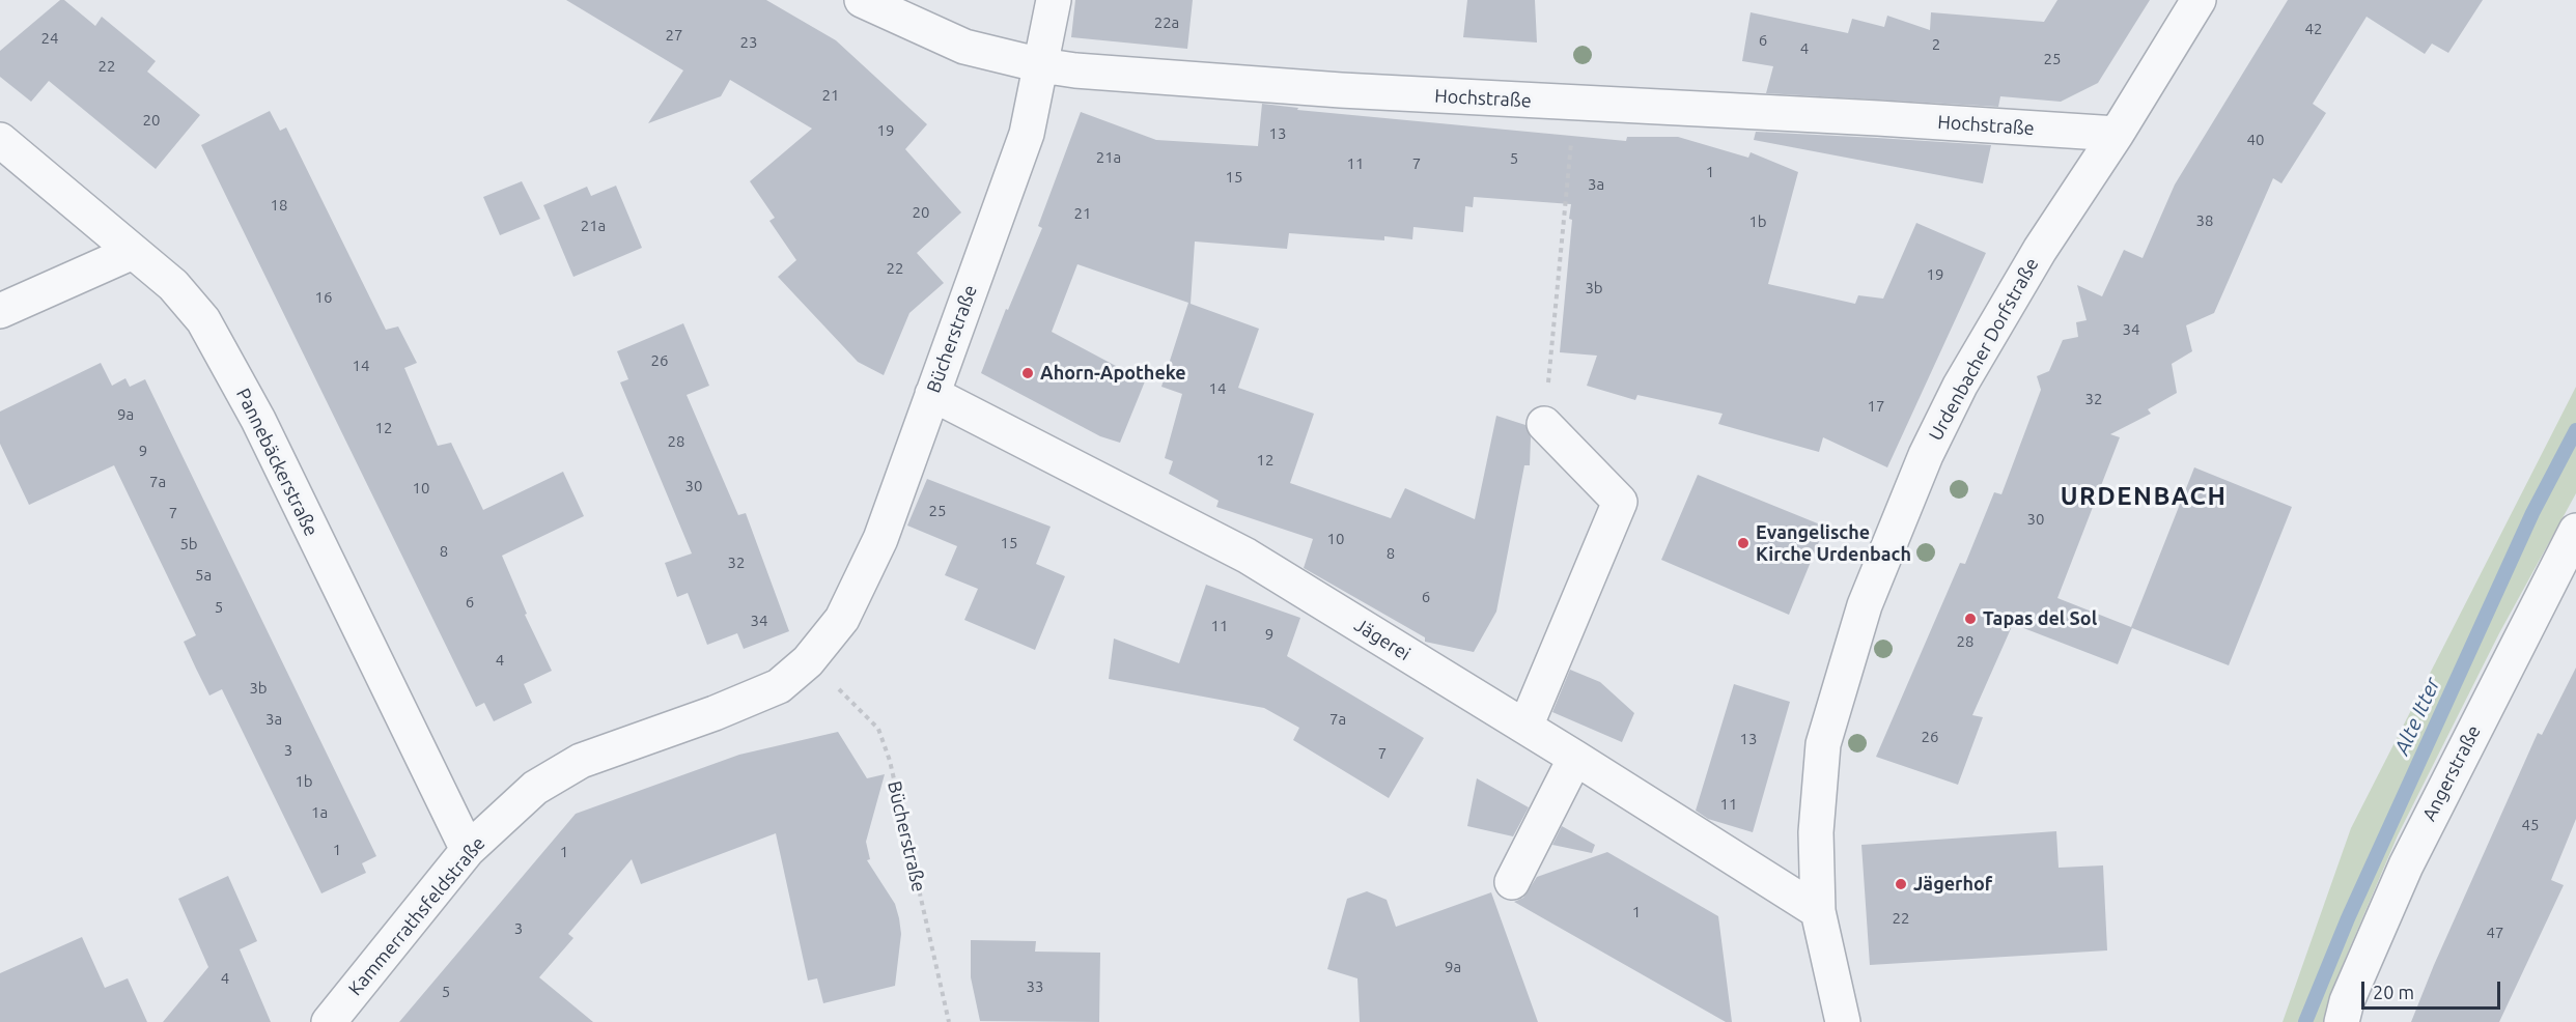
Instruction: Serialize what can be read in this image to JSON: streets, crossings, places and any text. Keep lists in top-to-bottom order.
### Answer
{
  "streets": {
    "street": [
      "Hochstraße",
      "Bücherstraße",
      "Urdenbacher Dorfstraße",
      "Pannebäckerstraße",
      "Jägerei",
      "Angerstraße",
      "Kammerrathsfeldstraße"
    ]
  },
  "crossings": [
    ["Hochstraße", "Bücherstraße"],
    ["Hochstraße", "Urdenbacher Dorfstraße"],
    ["Bücherstraße", "Jägerei"],
    ["Bücherstraße", "Kammerrathsfeldstraße"],
    ["Urdenbacher Dorfstraße", "Jägerei"],
    ["Pannebäckerstraße", "Kammerrathsfeldstraße"]
  ],
  "districts": ["URDENBACH"],
  "water": ["Alte Itter"],
  "places": [
    "Ahorn-Apotheke",
    "Evangelische Kirche Urdenbach",
    "Tapas del Sol",
    "Jägerhof"
  ],
  "house_numbers": [
    "22a",
    "42",
    "27",
    "24",
    "6",
    "23",
    "2",
    "4",
    "25",
    "22",
    "21",
    "20",
    "19",
    "13",
    "40",
    "21a",
    "5",
    "11",
    "7",
    "1",
    "15",
    "3a",
    "18",
    "20",
    "21",
    "38",
    "1b",
    "21a",
    "22",
    "19",
    "3b",
    "16",
    "34",
    "26",
    "14",
    "14",
    "32",
    "17",
    "9a",
    "12",
    "28",
    "9",
    "12",
    "7a",
    "30",
    "10",
    "25",
    "7",
    "30",
    "10",
    "15",
    "5b",
    "8",
    "8",
    "32",
    "5a",
    "6",
    "6",
    "5",
    "34",
    "11",
    "9",
    "28",
    "4",
    "3b",
    "3a",
    "7a",
    "26",
    "13",
    "3",
    "7",
    "1b",
    "11",
    "1a",
    "45",
    "1",
    "1",
    "1",
    "22",
    "3",
    "47",
    "9a",
    "4",
    "33",
    "5"
  ],
  "scale_bar": "20 m"
}
